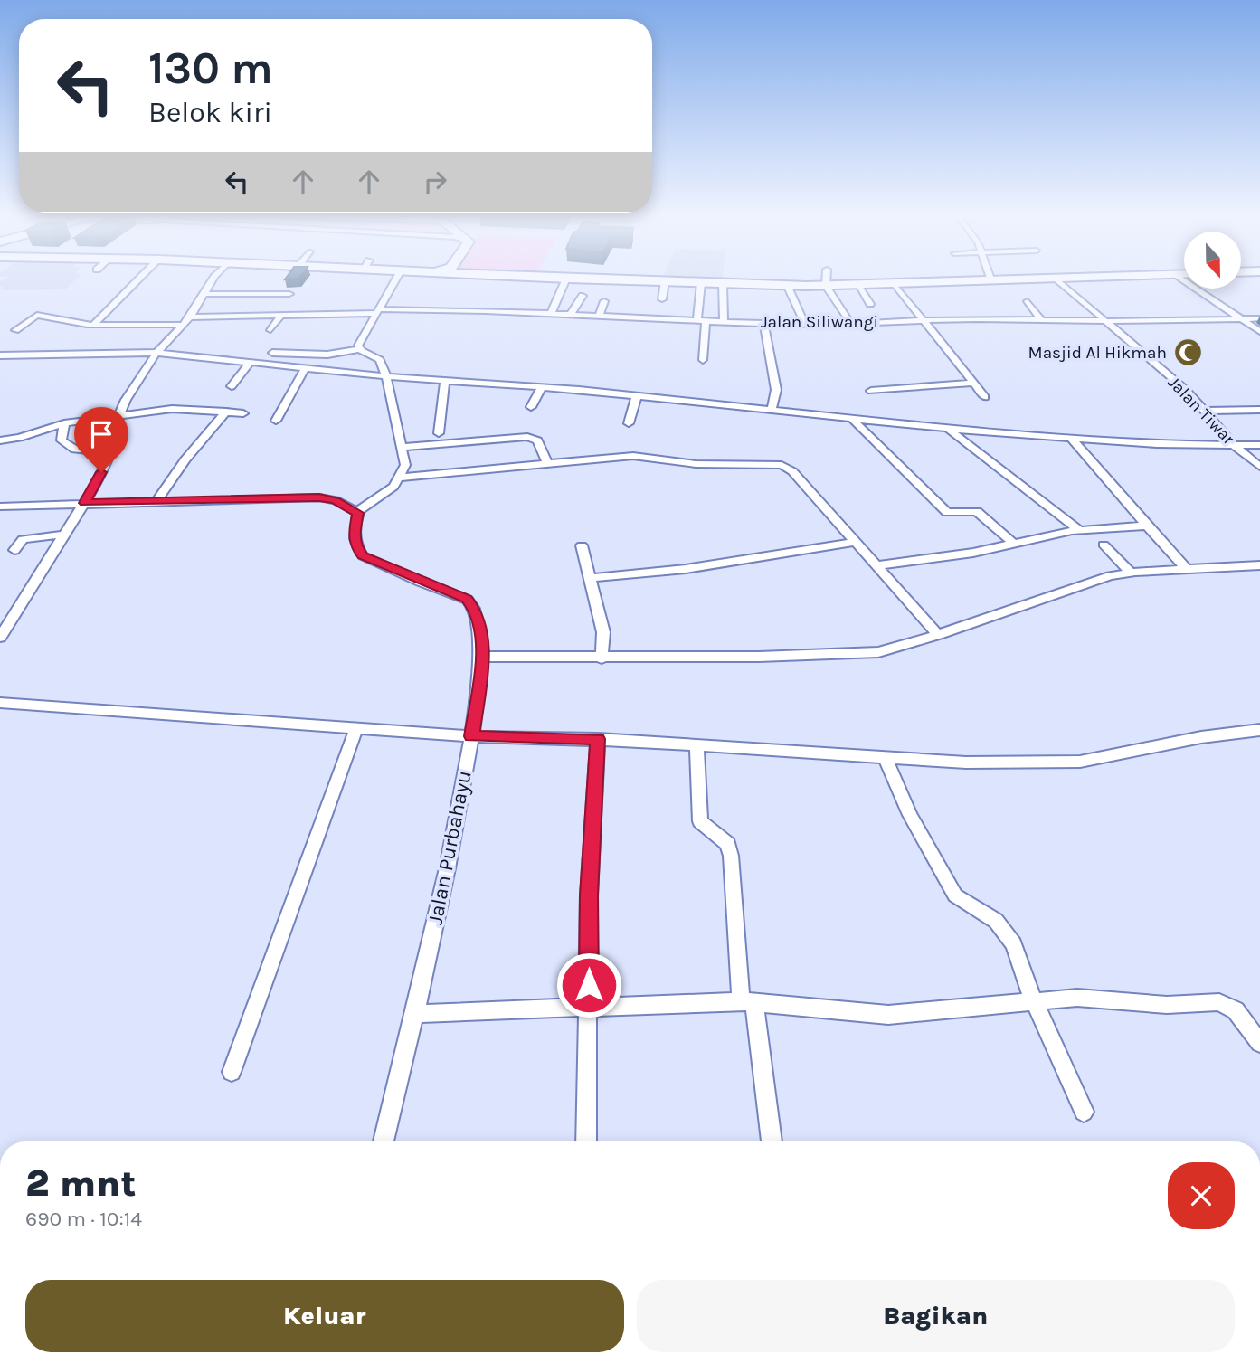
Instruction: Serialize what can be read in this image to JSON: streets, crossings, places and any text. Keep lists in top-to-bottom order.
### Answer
{
  "streets": {
    "street": ["Jalan Siliwangi", "Jalan Tiwar", "Jalan Purbahayu"]
  },
  "crossings": [
    ["Jalan Siliwangi", "Jalan Tiwar"]
  ],
  "places": {
    "mosque": ["Masjid Al Hikmah"]
  },
  "north": "bottom",
  "page": {
    "turn": ["130 m", "Belok kiri"],
    "heading": ["2 mnt", "690 m · 10:14"],
    "buttons": ["Keluar", "Bagikan"]
  }
}
